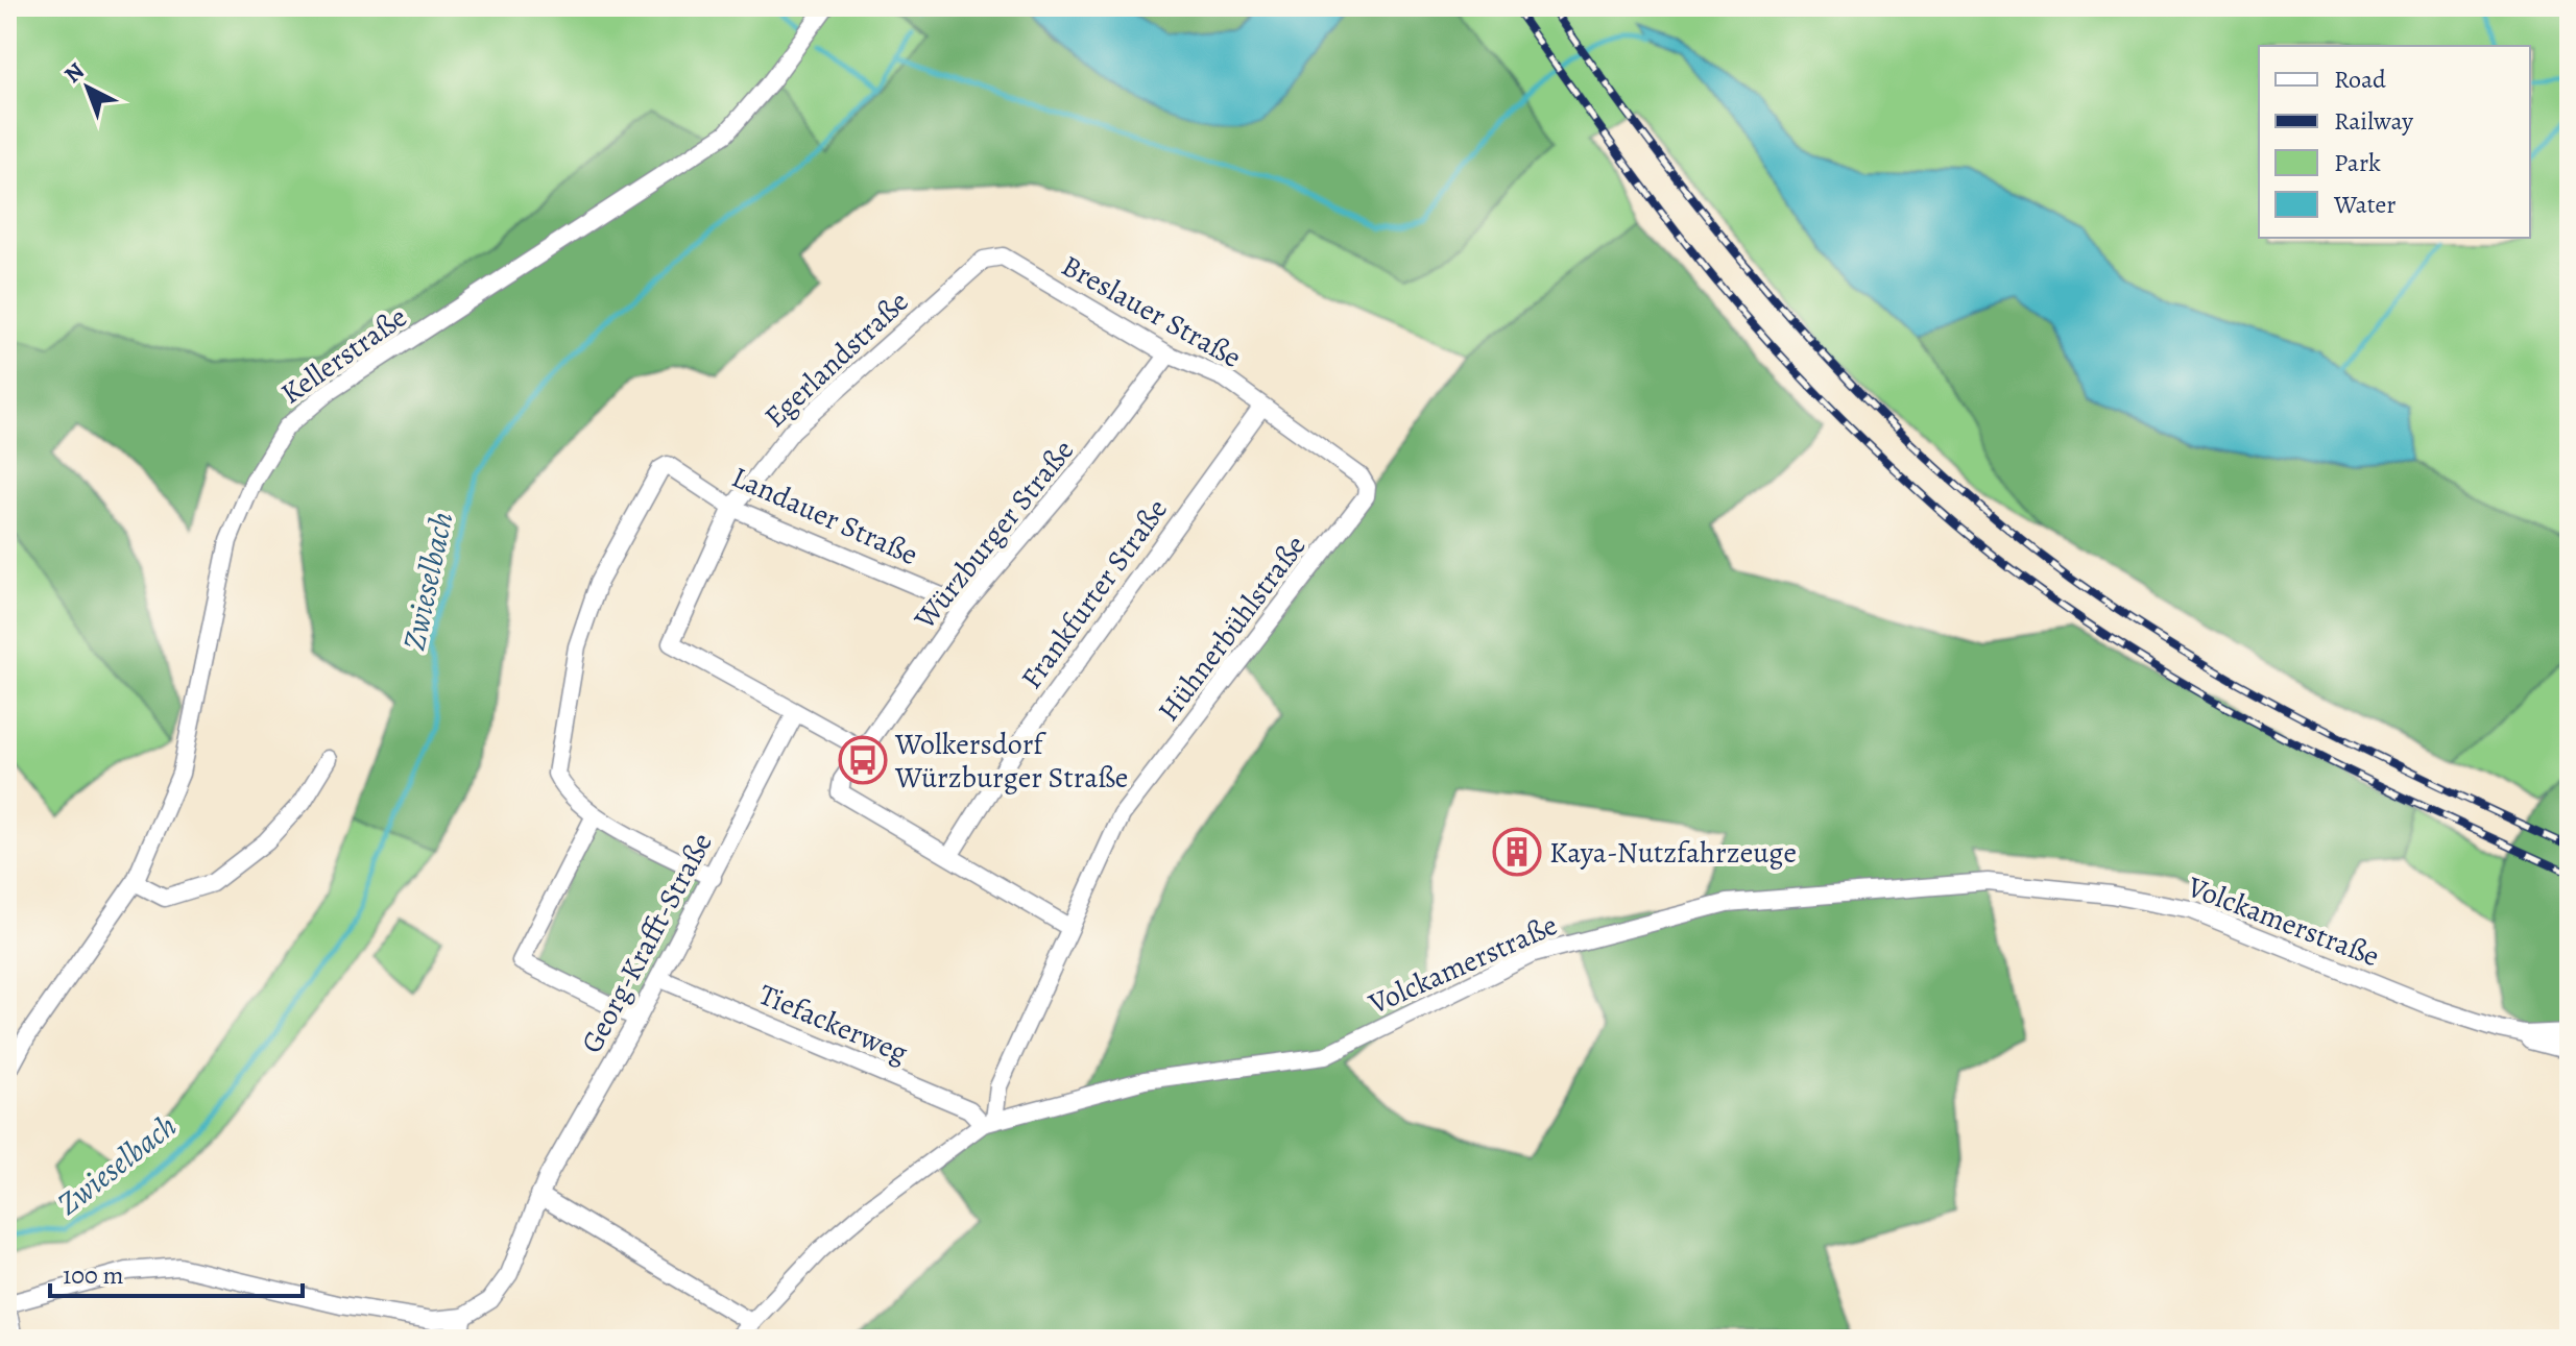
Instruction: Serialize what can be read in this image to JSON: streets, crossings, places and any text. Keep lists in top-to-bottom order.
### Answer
{
  "streets": {
    "street": [
      "Breslauer Straße",
      "Kellerstraße",
      "Egerlandstraße",
      "Landauer Straße",
      "Würzburger Straße",
      "Frankfurter Straße",
      "Hühnerbühlstraße",
      "Volckamerstraße",
      "Georg-Krafft-Straße",
      "Tiefackerweg"
    ]
  },
  "crossings": [
    ["Breslauer Straße", "Egerlandstraße"],
    ["Breslauer Straße", "Würzburger Straße"],
    ["Breslauer Straße", "Frankfurter Straße"],
    ["Breslauer Straße", "Hühnerbühlstraße"],
    ["Egerlandstraße", "Landauer Straße"],
    ["Egerlandstraße", "Georg-Krafft-Straße"],
    ["Landauer Straße", "Würzburger Straße"],
    ["Würzburger Straße", "Frankfurter Straße"],
    ["Hühnerbühlstraße", "Volckamerstraße"],
    ["Hühnerbühlstraße", "Tiefackerweg"],
    ["Volckamerstraße", "Tiefackerweg"],
    ["Georg-Krafft-Straße", "Tiefackerweg"]
  ],
  "water": ["Zwieselbach"],
  "places": {
    "bus stop": ["Wolkersdorf Würzburger Straße"],
    "building": ["Kaya-Nutzfahrzeuge"]
  },
  "legend": [
    "Road",
    "Railway",
    "Park",
    "Water"
  ],
  "scale_bar": "100 m",
  "north": "top left"
}
